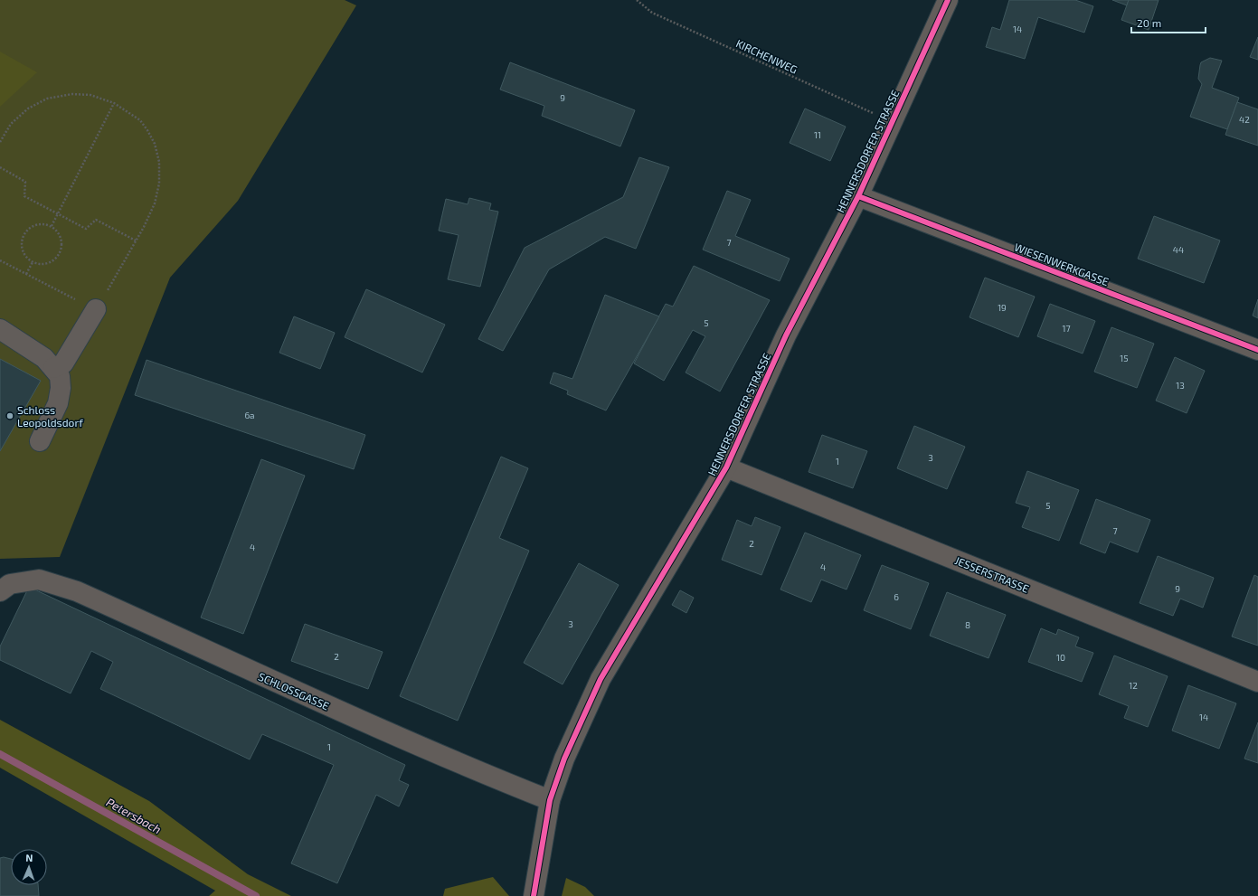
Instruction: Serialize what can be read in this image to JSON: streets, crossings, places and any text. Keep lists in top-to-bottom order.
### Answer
{
  "streets": {
    "street": [
      "HENNERSDORFER STRASSE",
      "WIESENWERKGASSE",
      "JESSERSTRASSE",
      "SCHLOSSGASSE"
    ],
    "path": ["KIRCHENWEG"]
  },
  "crossings": [
    ["KIRCHENWEG", "HENNERSDORFER STRASSE"],
    ["HENNERSDORFER STRASSE", "WIESENWERKGASSE"],
    ["HENNERSDORFER STRASSE", "JESSERSTRASSE"],
    ["HENNERSDORFER STRASSE", "SCHLOSSGASSE"]
  ],
  "water": ["Petersbach"],
  "places": ["Schloss Leopoldsdorf"],
  "house_numbers": [
    "14",
    "9",
    "42",
    "11",
    "7",
    "44",
    "19",
    "5",
    "17",
    "15",
    "13",
    "6a",
    "3",
    "1",
    "5",
    "7",
    "2",
    "4",
    "4",
    "9",
    "6",
    "3",
    "8",
    "2",
    "10",
    "12",
    "14",
    "1"
  ],
  "scale_bar": "20 m",
  "north": "top"
}
